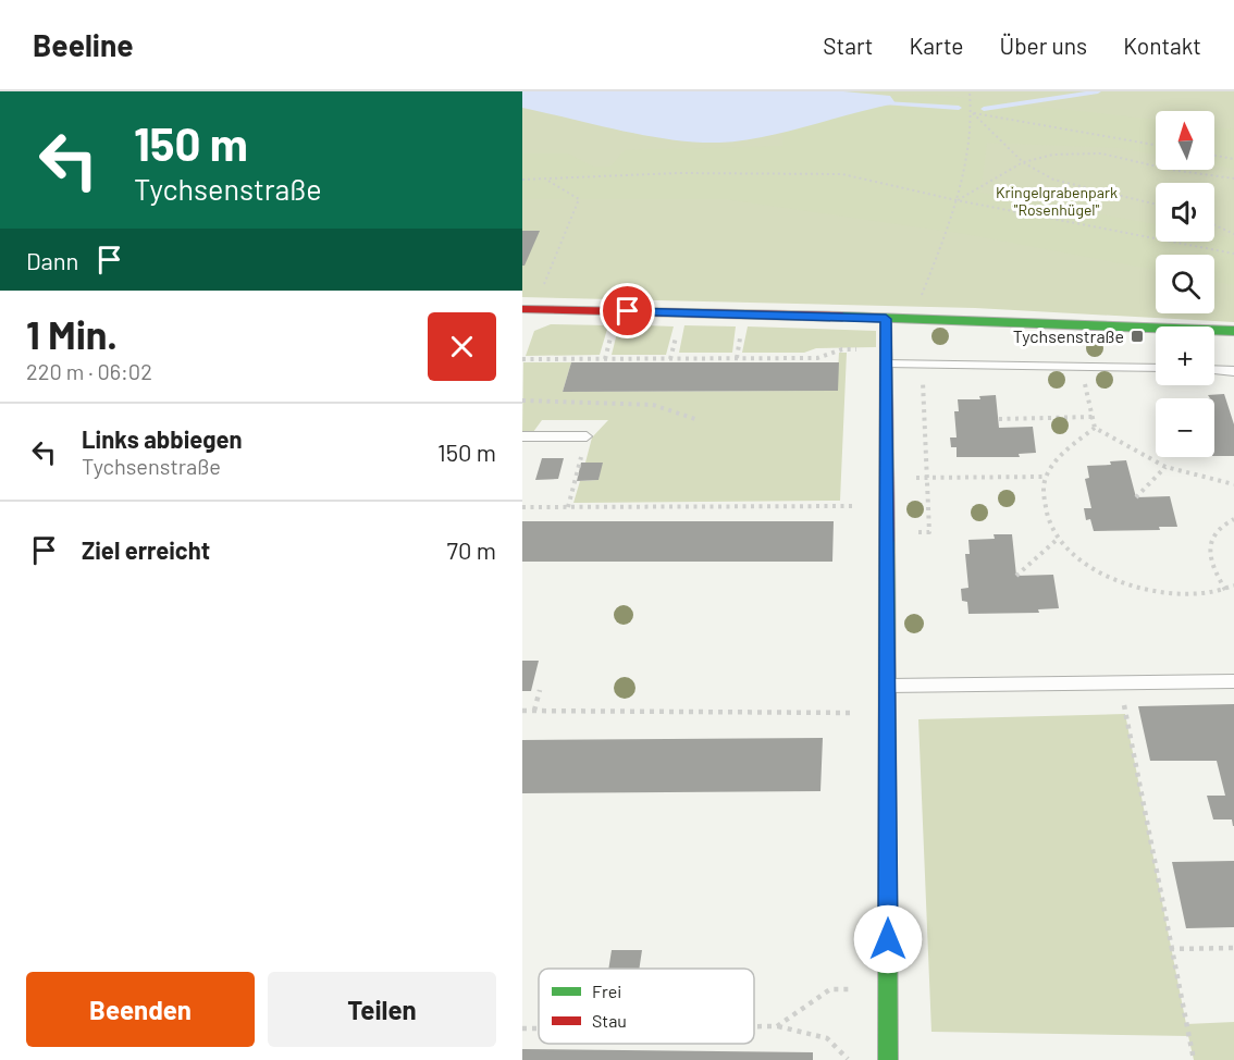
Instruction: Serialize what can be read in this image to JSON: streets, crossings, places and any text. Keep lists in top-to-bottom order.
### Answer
{
  "parks": ["Kringelgrabenpark \"Rosenhügel\""],
  "places": {
    "transit": ["Tychsenstraße"]
  },
  "legend": ["Frei", "Stau"],
  "north": "top",
  "page": {
    "header": "Beeline",
    "nav": [
      "Start",
      "Karte",
      "Über uns",
      "Kontakt"
    ],
    "turn": ["150 m", "Tychsenstraße"],
    "map_buttons": ["+", "−"],
    "then": "Dann",
    "heading": ["1 Min.", "220 m · 06:02"],
    "list": [
      {
        "name": "Links abbiegen",
        "note": "Tychsenstraße",
        "value": "150 m"
      },
      {
        "name": "Ziel erreicht",
        "value": "70 m"
      }
    ],
    "buttons": ["Beenden", "Teilen"]
  }
}
